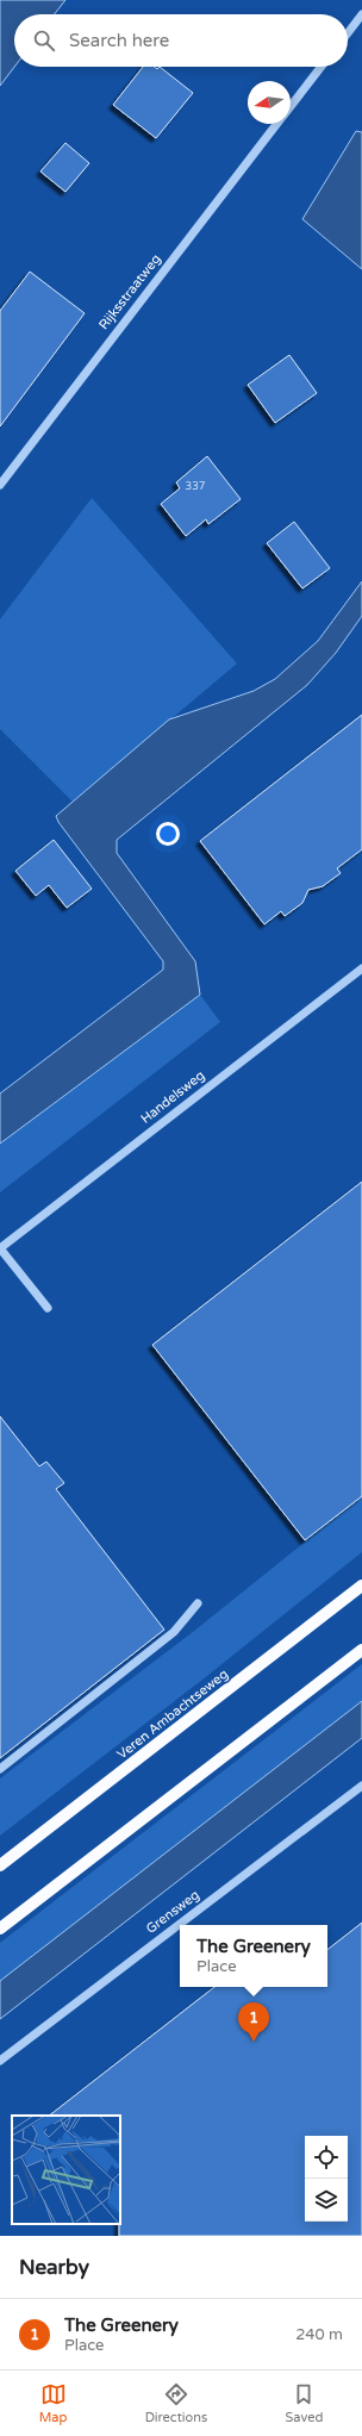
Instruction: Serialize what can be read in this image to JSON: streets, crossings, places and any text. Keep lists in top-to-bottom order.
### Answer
{
  "streets": {
    "main road": ["Veren Ambachtseweg"],
    "street": ["Rijksstraatweg", "Handelsweg", "Grensweg"]
  },
  "house_numbers": ["337"],
  "north": "left",
  "page": {
    "search": "Search here",
    "popup": ["The Greenery", "Place"],
    "pins": "1",
    "heading": "Nearby",
    "list": [
      {
        "mark": "1",
        "name": "The Greenery",
        "note": "Place",
        "value": "240 m"
      }
    ],
    "nav": ["Map", "Directions", "Saved"]
  }
}
